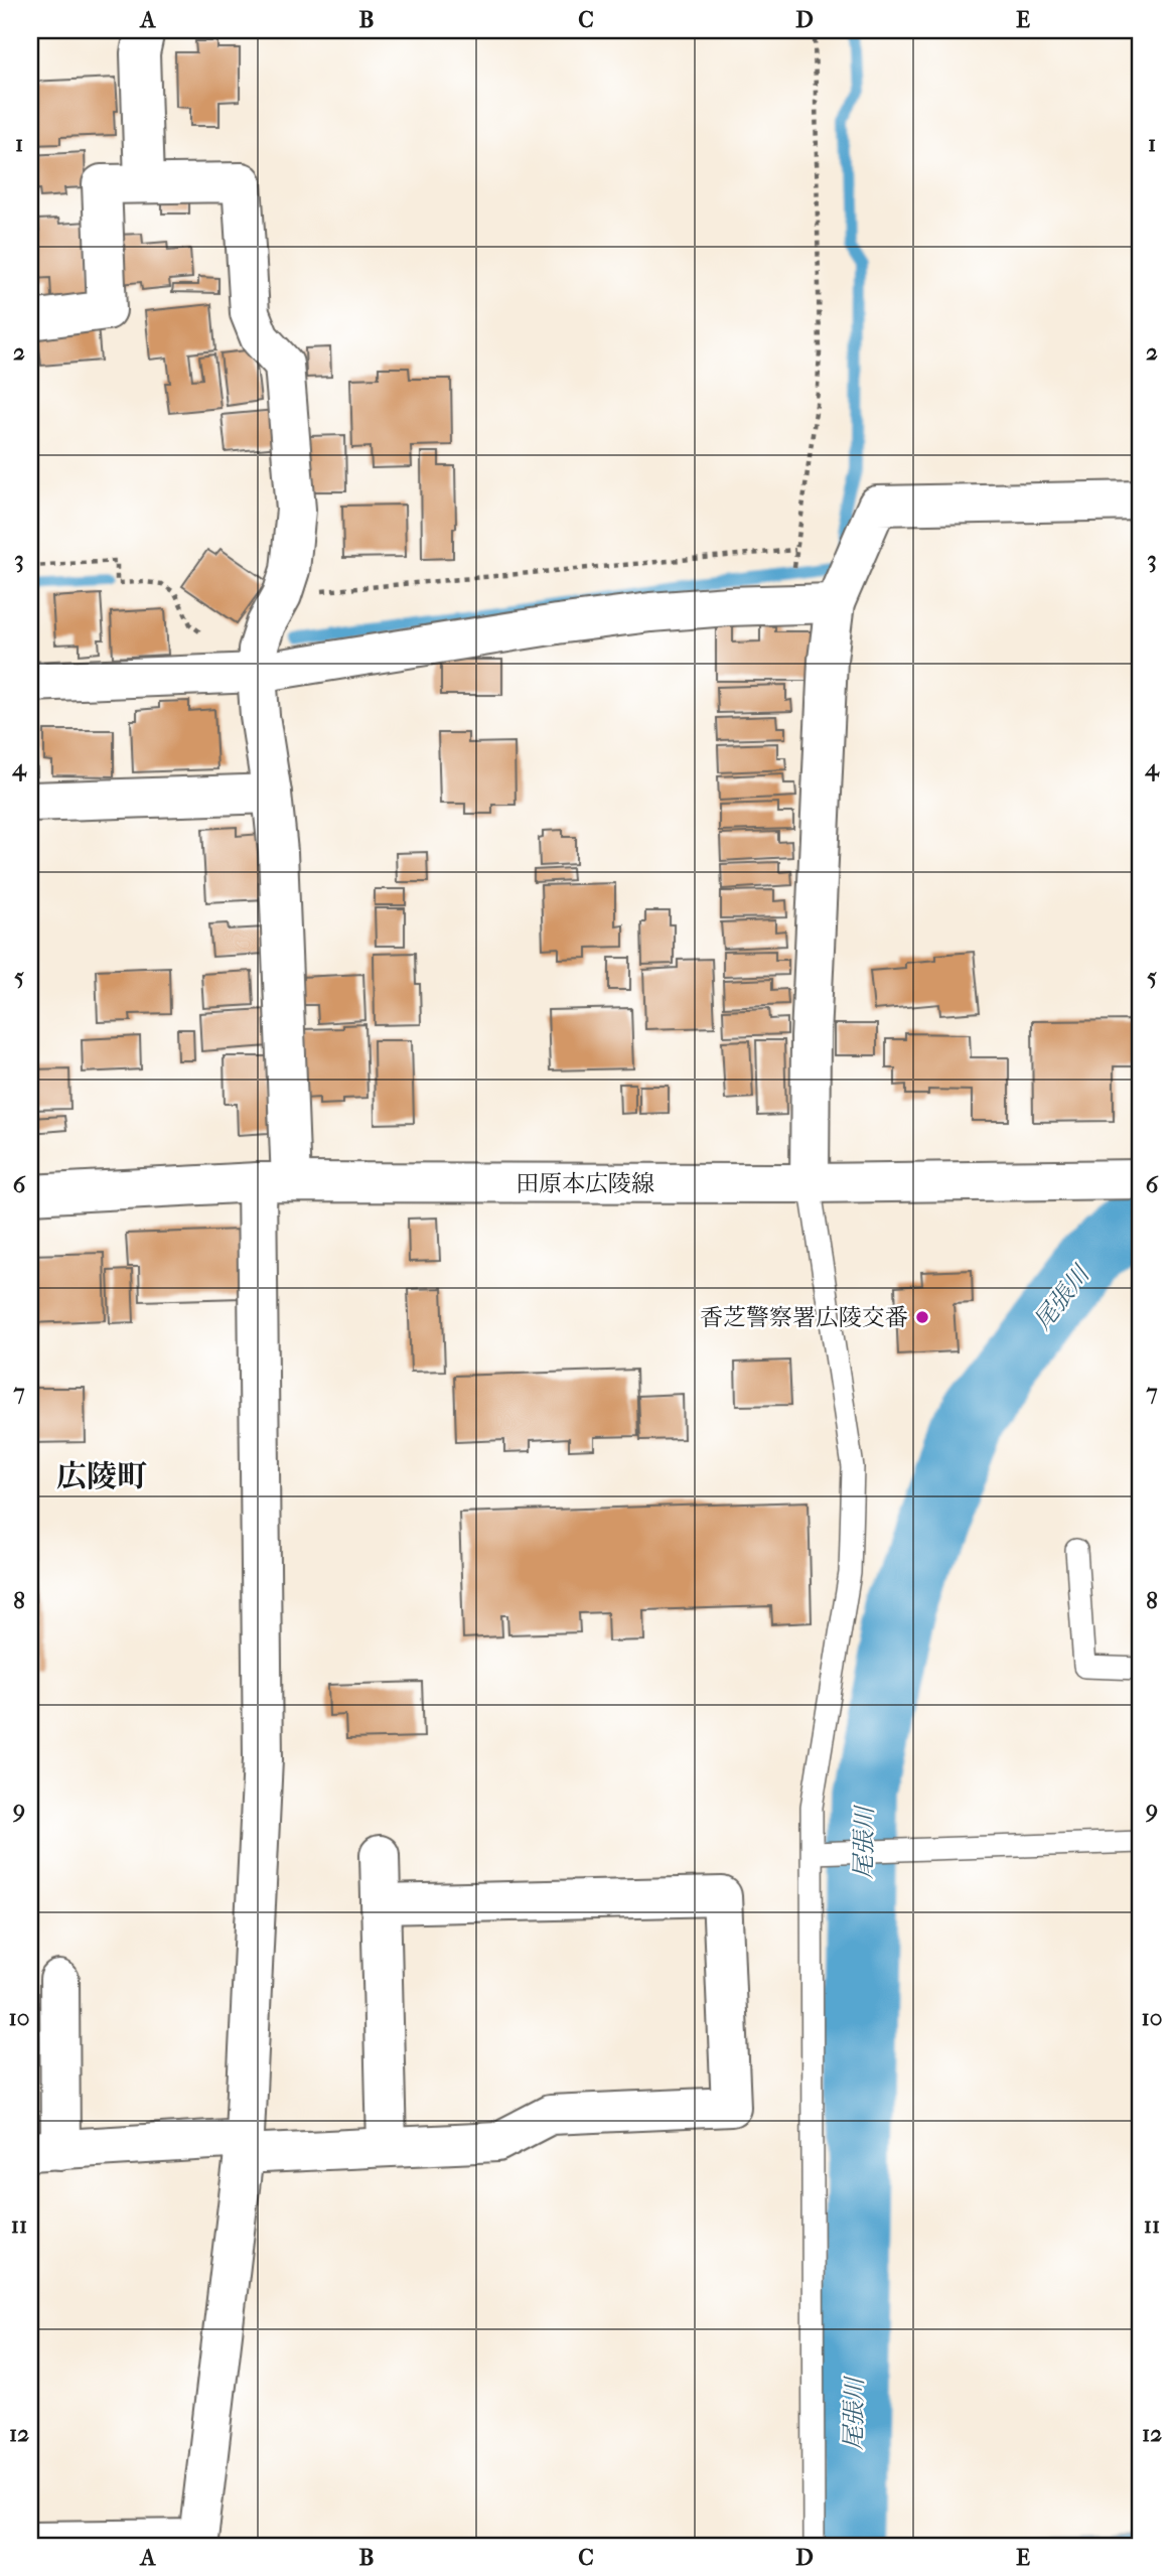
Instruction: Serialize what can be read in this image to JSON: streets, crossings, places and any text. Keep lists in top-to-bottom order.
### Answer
{
  "streets": {
    "street": ["田原本広陵線"]
  },
  "districts": ["広陵町"],
  "water": ["尾張川"],
  "places": ["香芝警察署広陵交番"],
  "grid": {
    "columns": [
      "A",
      "B",
      "C",
      "D",
      "E"
    ],
    "rows": [
      "1",
      "2",
      "3",
      "4",
      "5",
      "6",
      "7",
      "8",
      "9",
      "10",
      "11",
      "12"
    ]
  }
}
